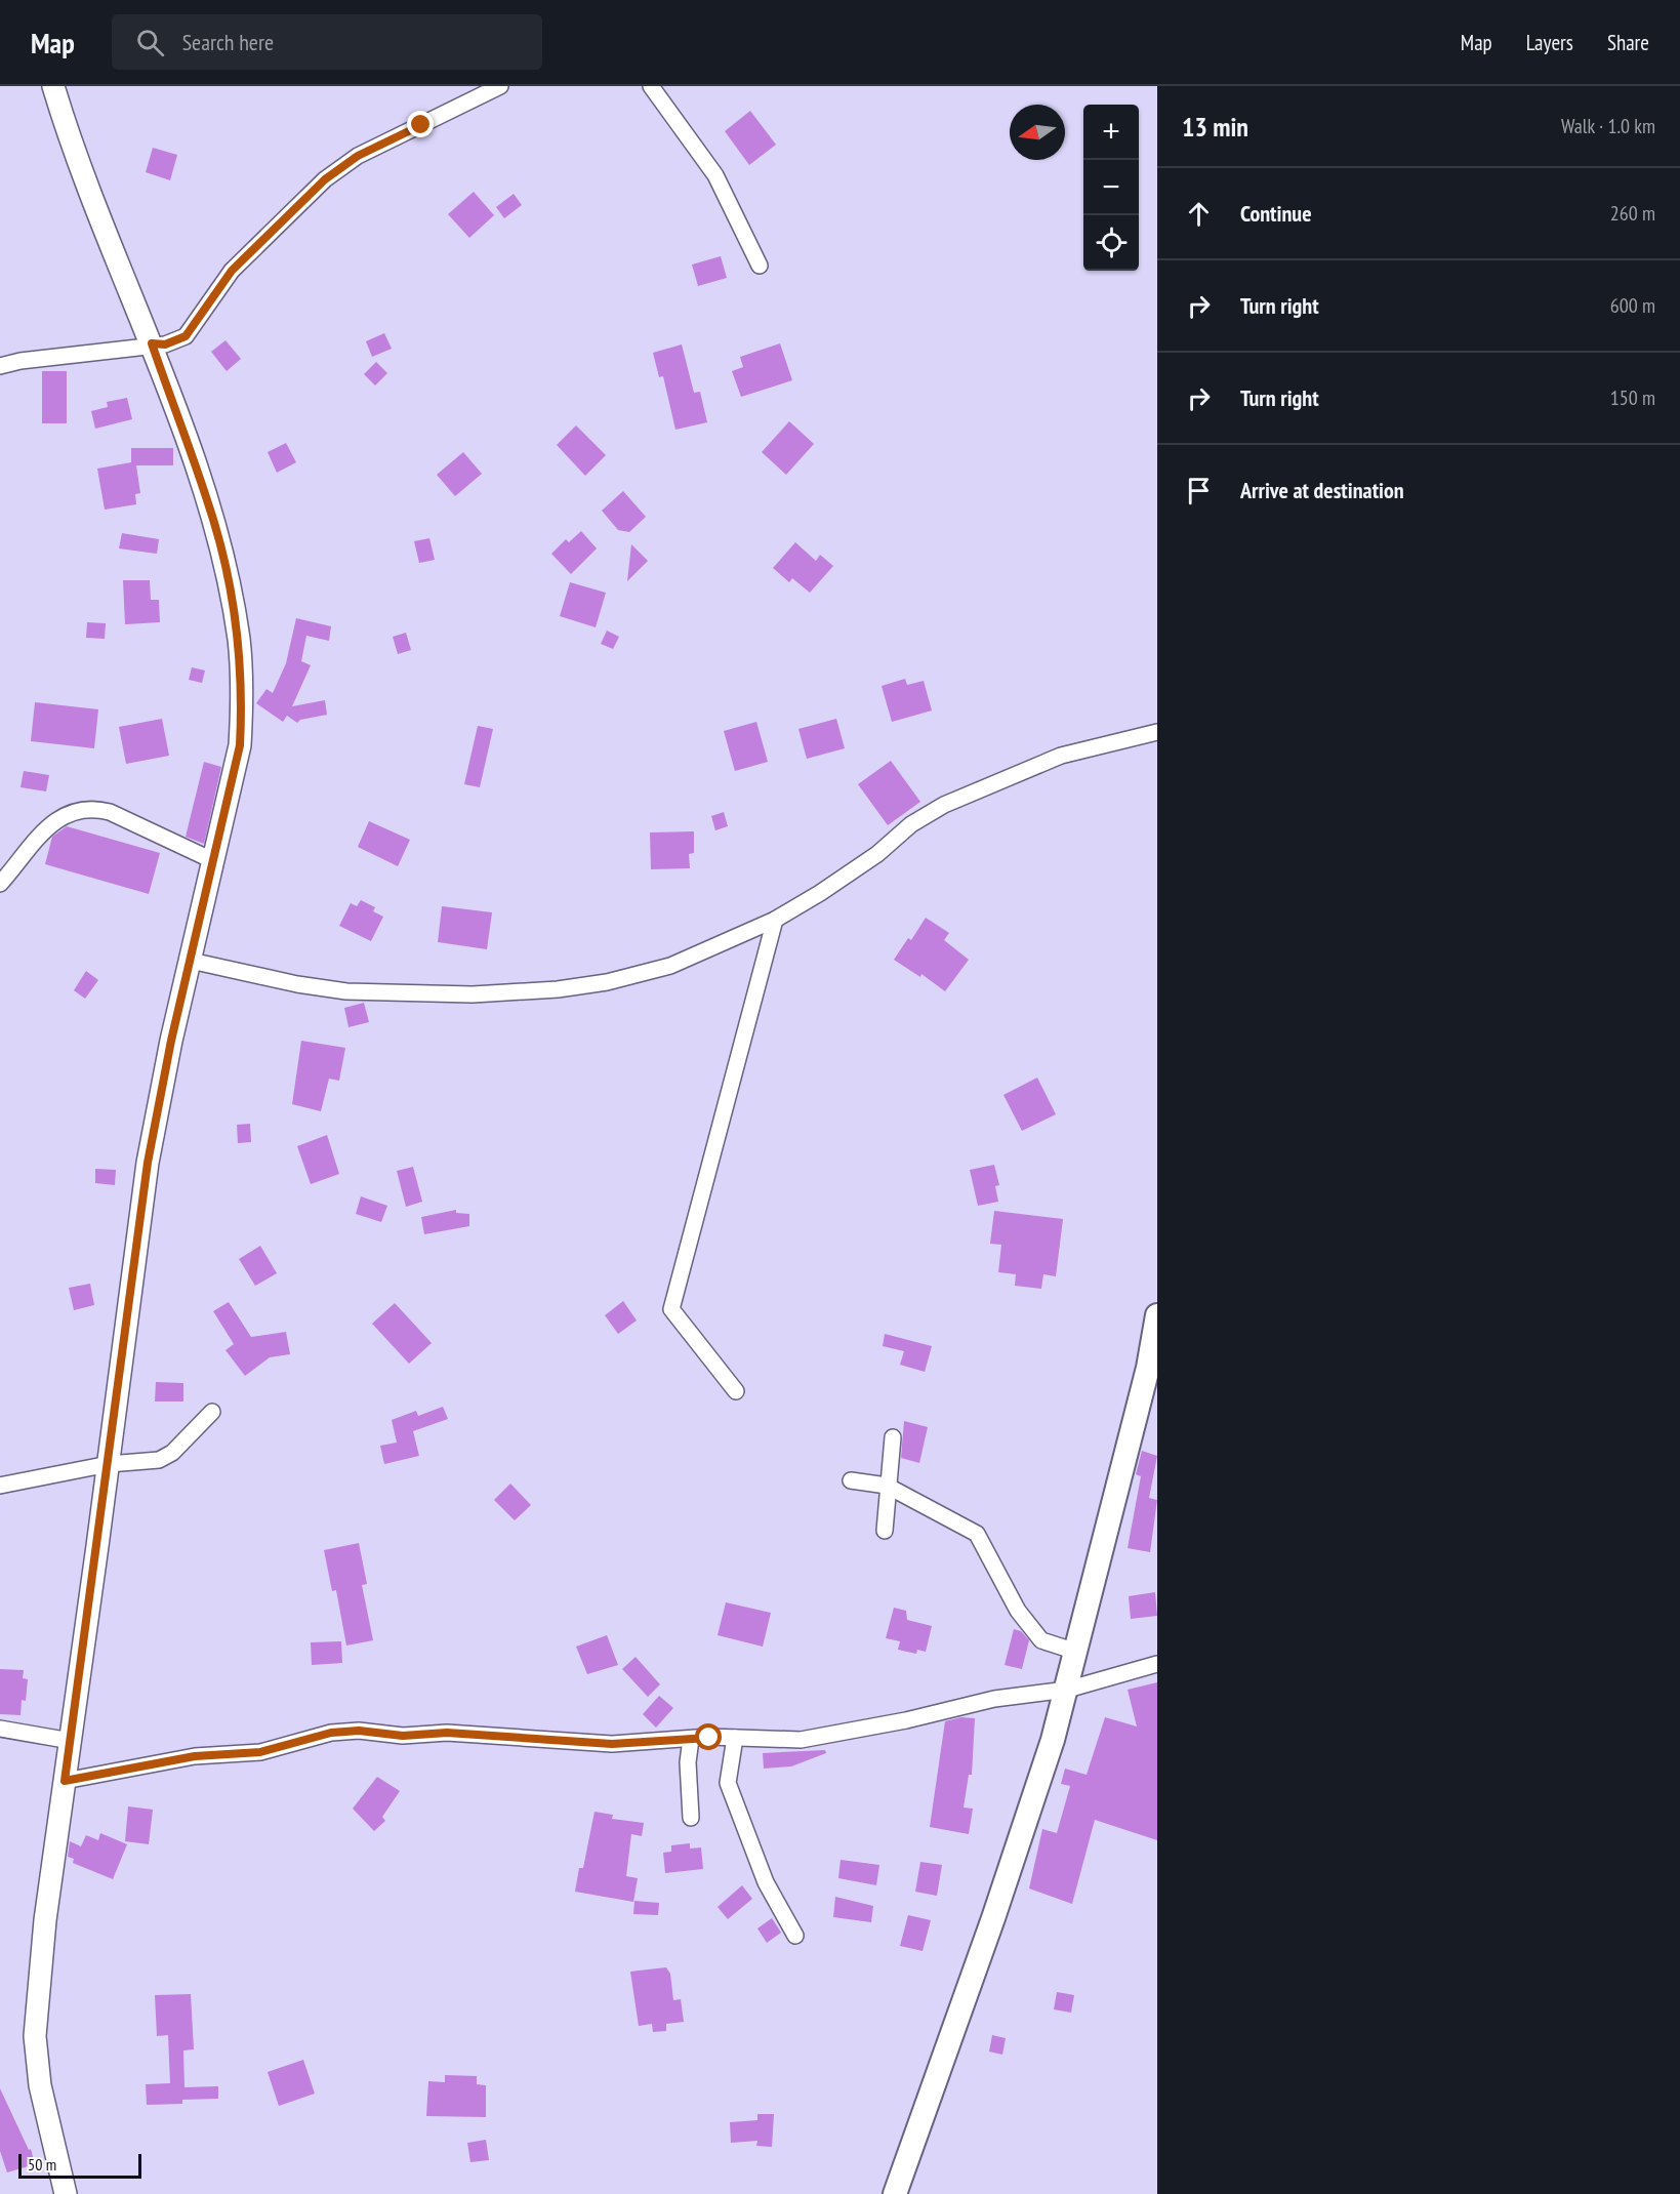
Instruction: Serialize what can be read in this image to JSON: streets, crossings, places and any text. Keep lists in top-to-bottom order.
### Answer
{
  "scale_bar": "50 m",
  "north": "left",
  "page": {
    "header": "Map",
    "search": "Search here",
    "nav": ["Map", "Layers", "Share"],
    "heading": ["13 min", "Walk · 1.0 km"],
    "map_buttons": ["+", "−"],
    "list": [
      ["Continue", "260 m"],
      ["Turn right", "600 m"],
      ["Turn right", "150 m"],
      "Arrive at destination"
    ],
    "scale": "50 m"
  }
}
